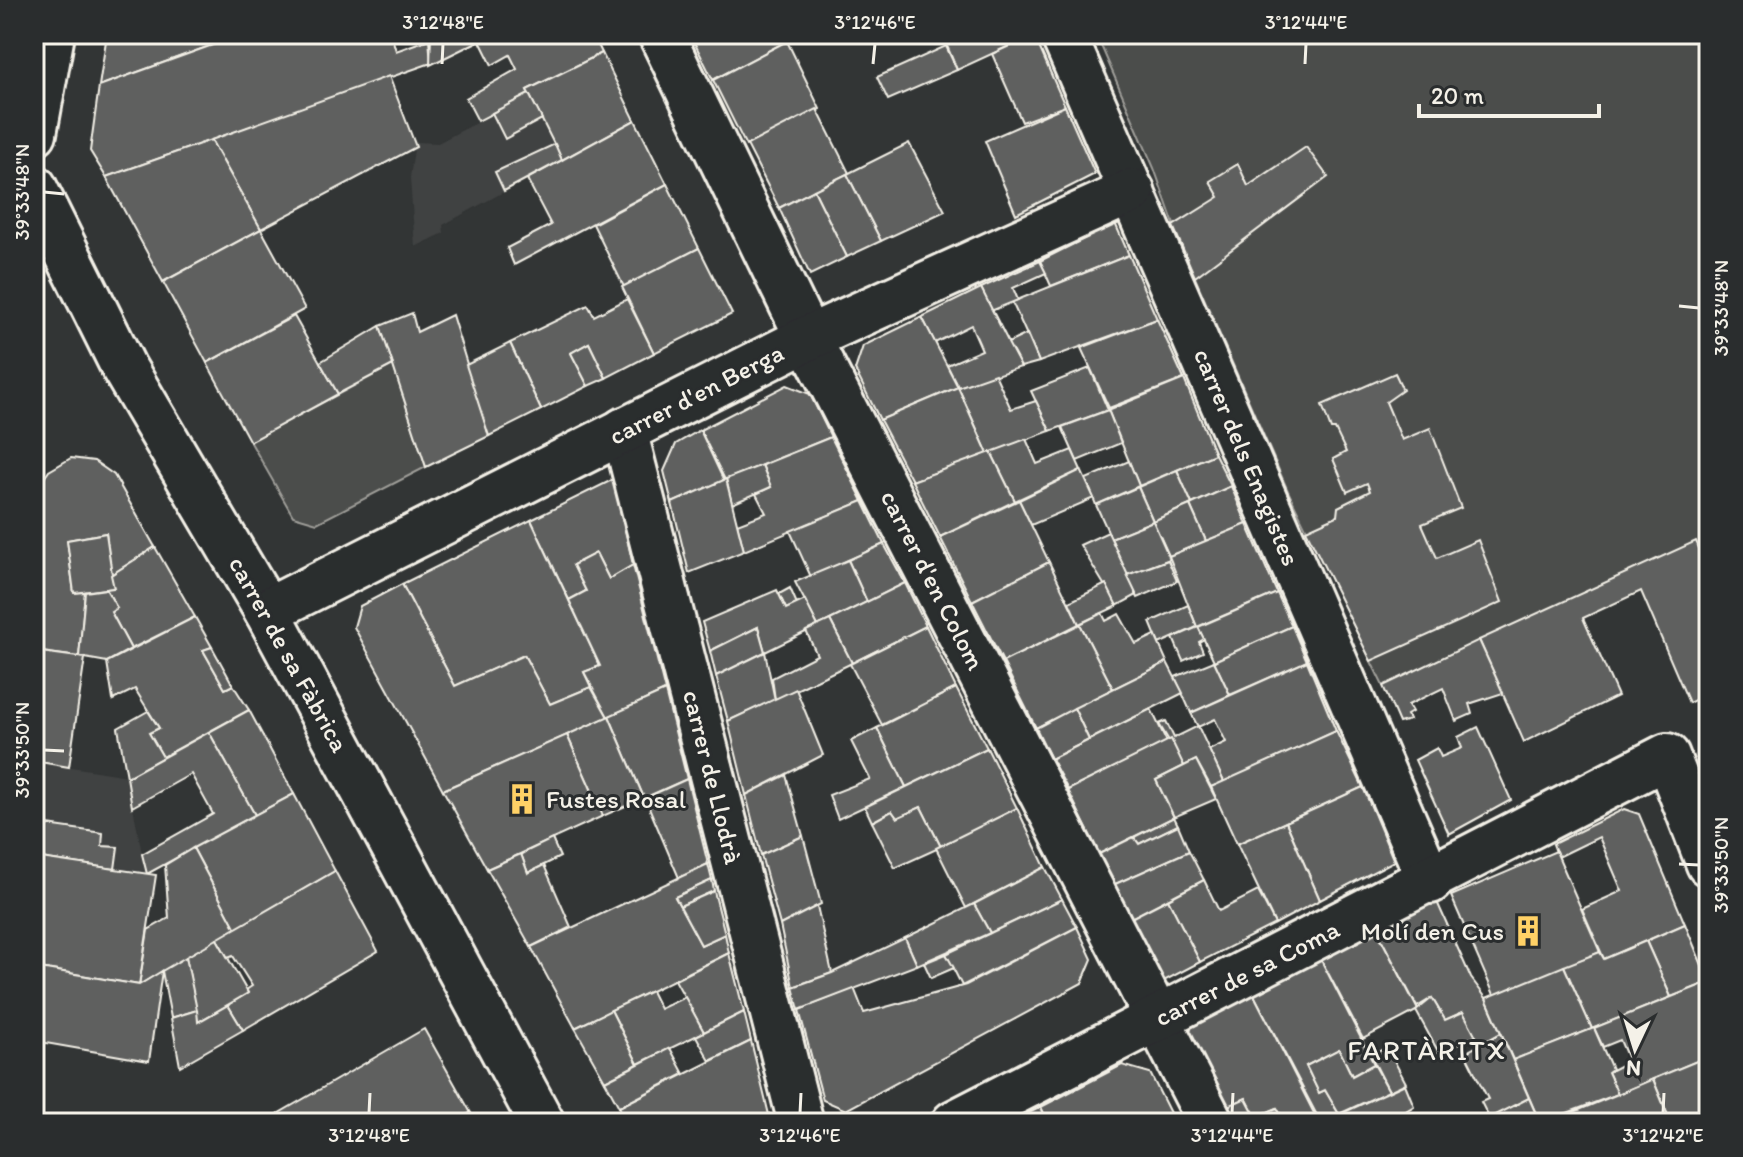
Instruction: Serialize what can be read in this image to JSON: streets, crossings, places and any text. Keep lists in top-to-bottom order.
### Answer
{
  "streets": {
    "street": [
      "carrer d'en Berga",
      "carrer dels Enagistes",
      "carrer d'en Colom",
      "carrer de sa Fàbrica",
      "carrer de Llodrà",
      "carrer de sa Coma"
    ]
  },
  "crossings": [
    ["carrer d'en Berga", "carrer dels Enagistes"],
    ["carrer d'en Berga", "carrer d'en Colom"],
    ["carrer d'en Berga", "carrer de sa Fàbrica"],
    ["carrer d'en Berga", "carrer de Llodrà"],
    ["carrer dels Enagistes", "carrer de sa Coma"],
    ["carrer d'en Colom", "carrer de sa Coma"]
  ],
  "districts": ["FARTÀRITX"],
  "places": {
    "building": ["Fustes Rosal", "Molí den Cus"]
  },
  "scale_bar": "20 m",
  "north": "bottom",
  "coordinates": [
    "3°12'48\"E",
    "3°12'46\"E",
    "3°12'44\"E",
    "39°33'48\"N",
    "39°33'50\"N",
    "3°12'42\"E"
  ]
}
